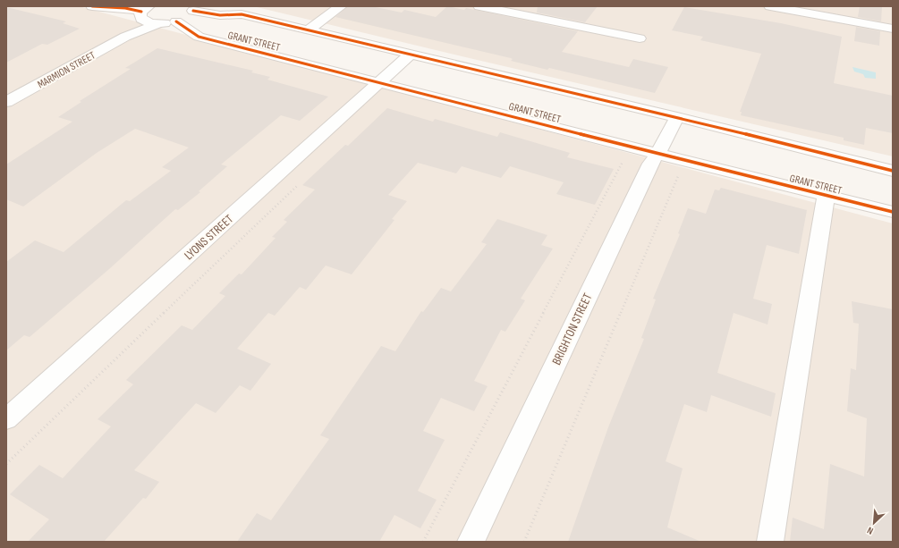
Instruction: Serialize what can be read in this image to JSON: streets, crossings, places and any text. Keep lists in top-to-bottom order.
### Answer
{
  "streets": {
    "street": [
      "GRANT STREET",
      "MARMION STREET",
      "LYONS STREET",
      "BRIGHTON STREET"
    ]
  },
  "crossings": [
    ["GRANT STREET", "LYONS STREET"],
    ["GRANT STREET", "BRIGHTON STREET"]
  ],
  "north": "bottom left"
}
